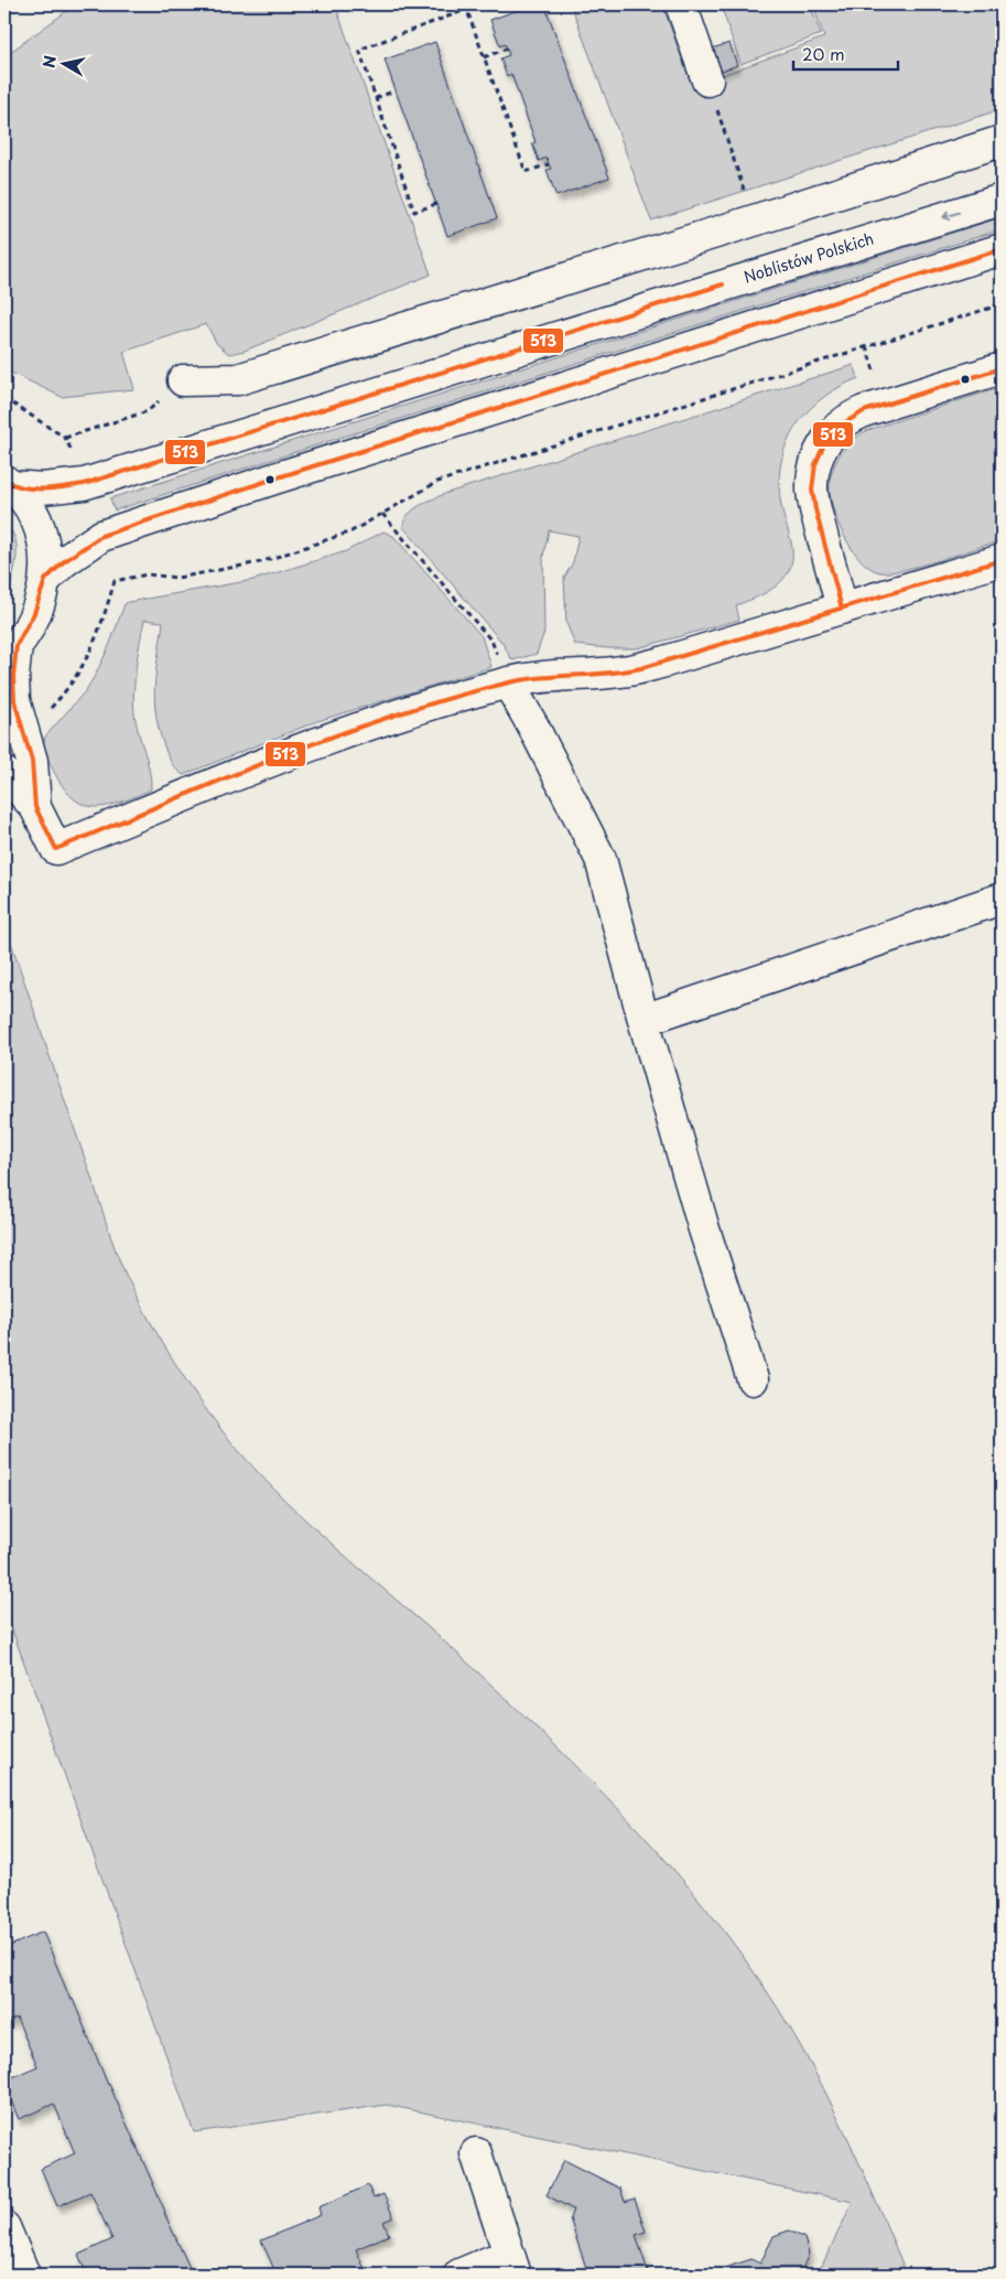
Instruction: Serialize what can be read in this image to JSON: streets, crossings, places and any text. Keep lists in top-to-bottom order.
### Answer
{
  "streets": {
    "main road": ["Noblistów Polskich"]
  },
  "lines": ["transit line 513"],
  "scale_bar": "20 m",
  "north": "left"
}
